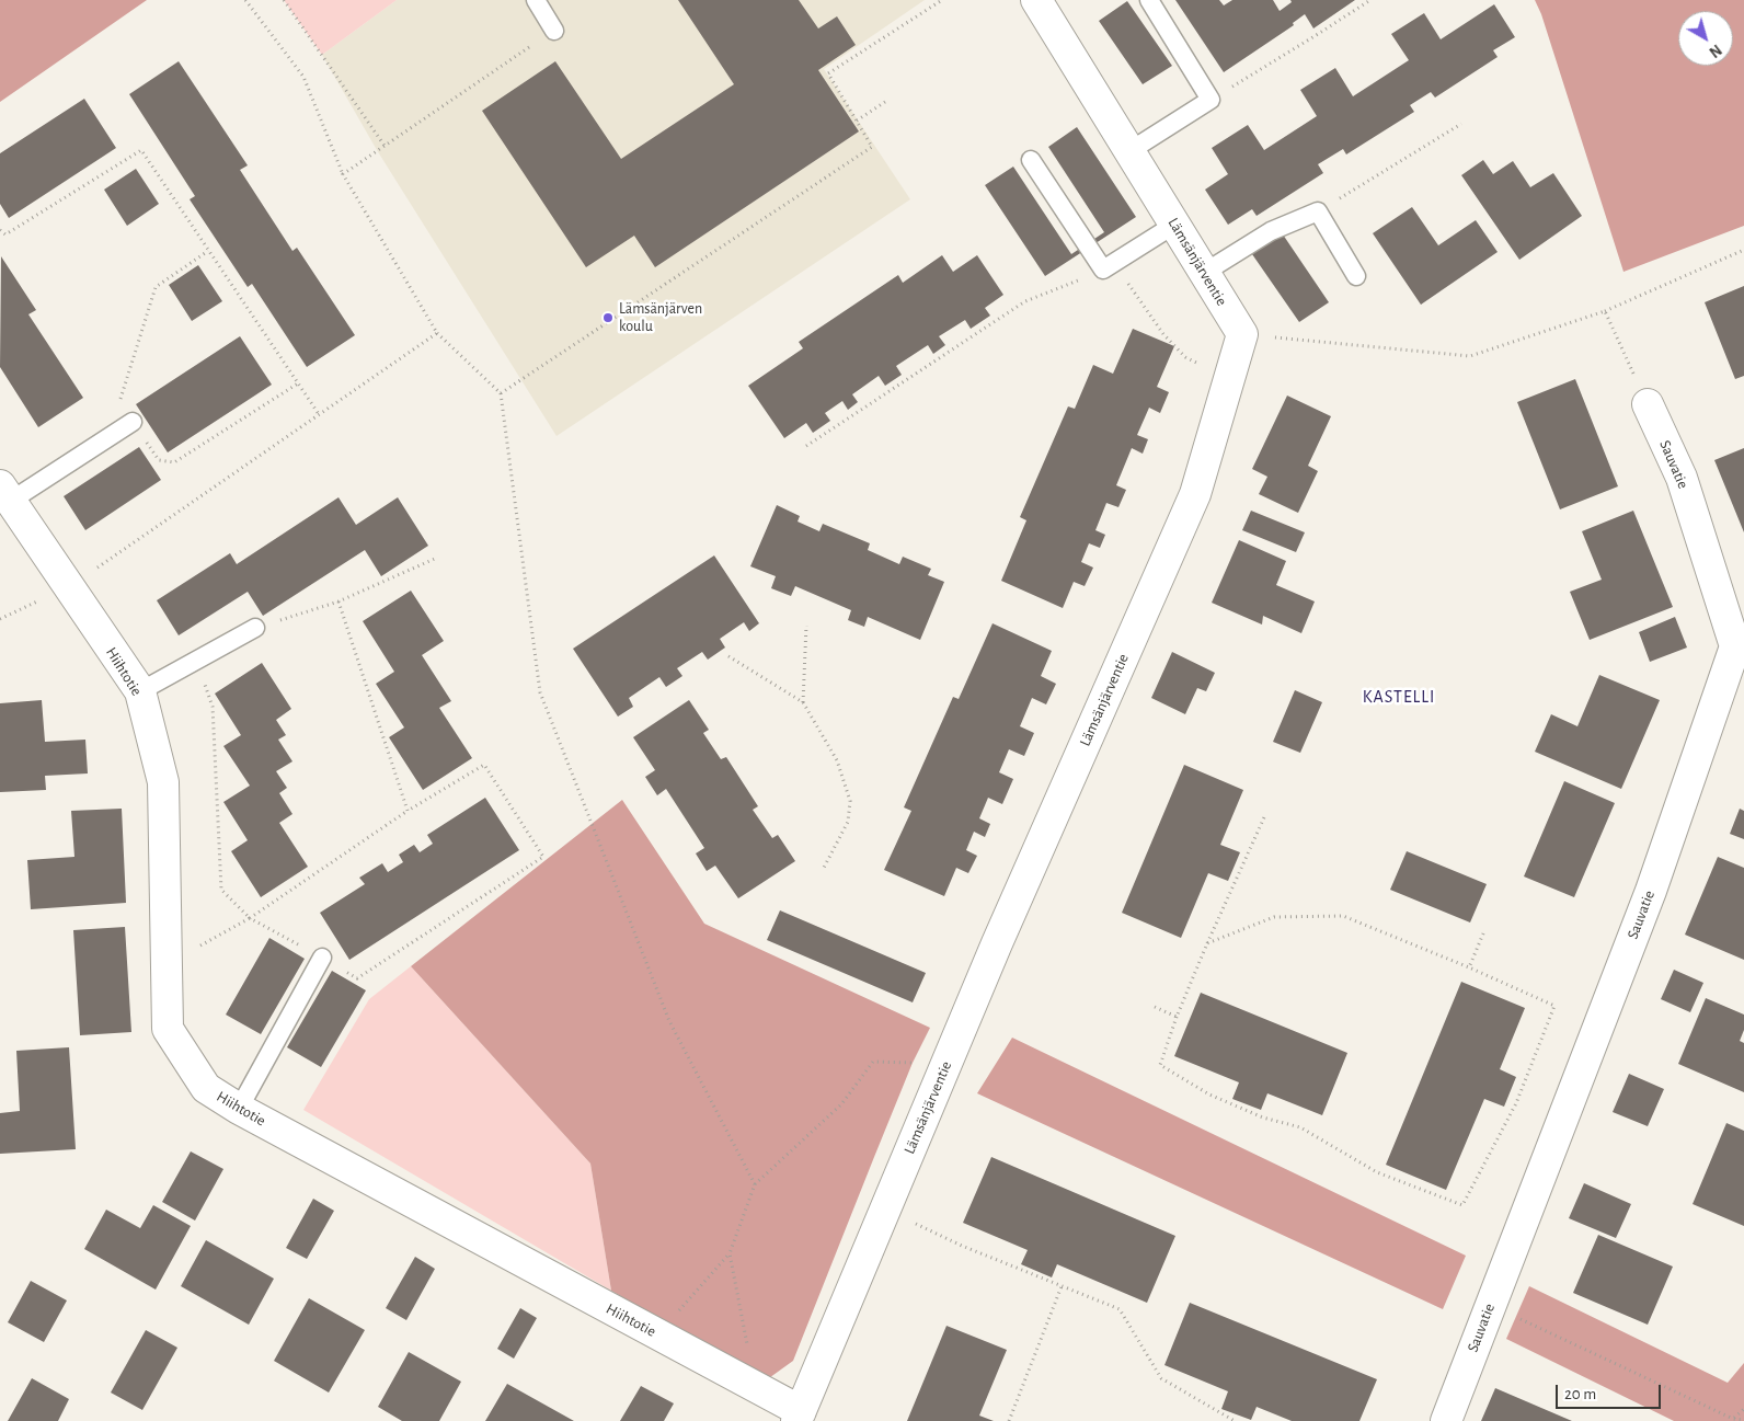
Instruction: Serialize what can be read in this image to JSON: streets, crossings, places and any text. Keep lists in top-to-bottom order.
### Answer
{
  "streets": {
    "street": ["Lämsänjärventie", "Sauvatie", "Hiihtotie"]
  },
  "crossings": [
    ["Lämsänjärventie", "Hiihtotie"]
  ],
  "districts": ["KASTELLI"],
  "places": ["Lämsänjärven koulu"],
  "scale_bar": "20 m",
  "north": "bottom right"
}
